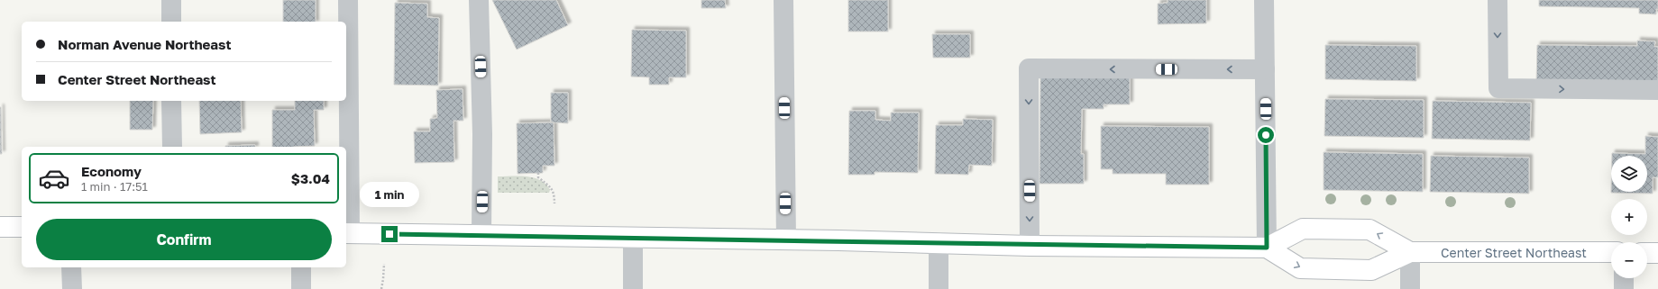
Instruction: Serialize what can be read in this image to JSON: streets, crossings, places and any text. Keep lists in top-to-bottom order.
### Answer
{
  "streets": {
    "main road": ["Center Street Northeast"]
  },
  "page": {
    "banner": ["Norman Avenue Northeast", "Center Street Northeast"],
    "list": [
      {
        "name": "Economy",
        "note": "1 min · 17:51",
        "value": "$3.04"
      }
    ],
    "map_buttons": ["+", "−"],
    "bubble": "1 min",
    "buttons": "Confirm"
  }
}
